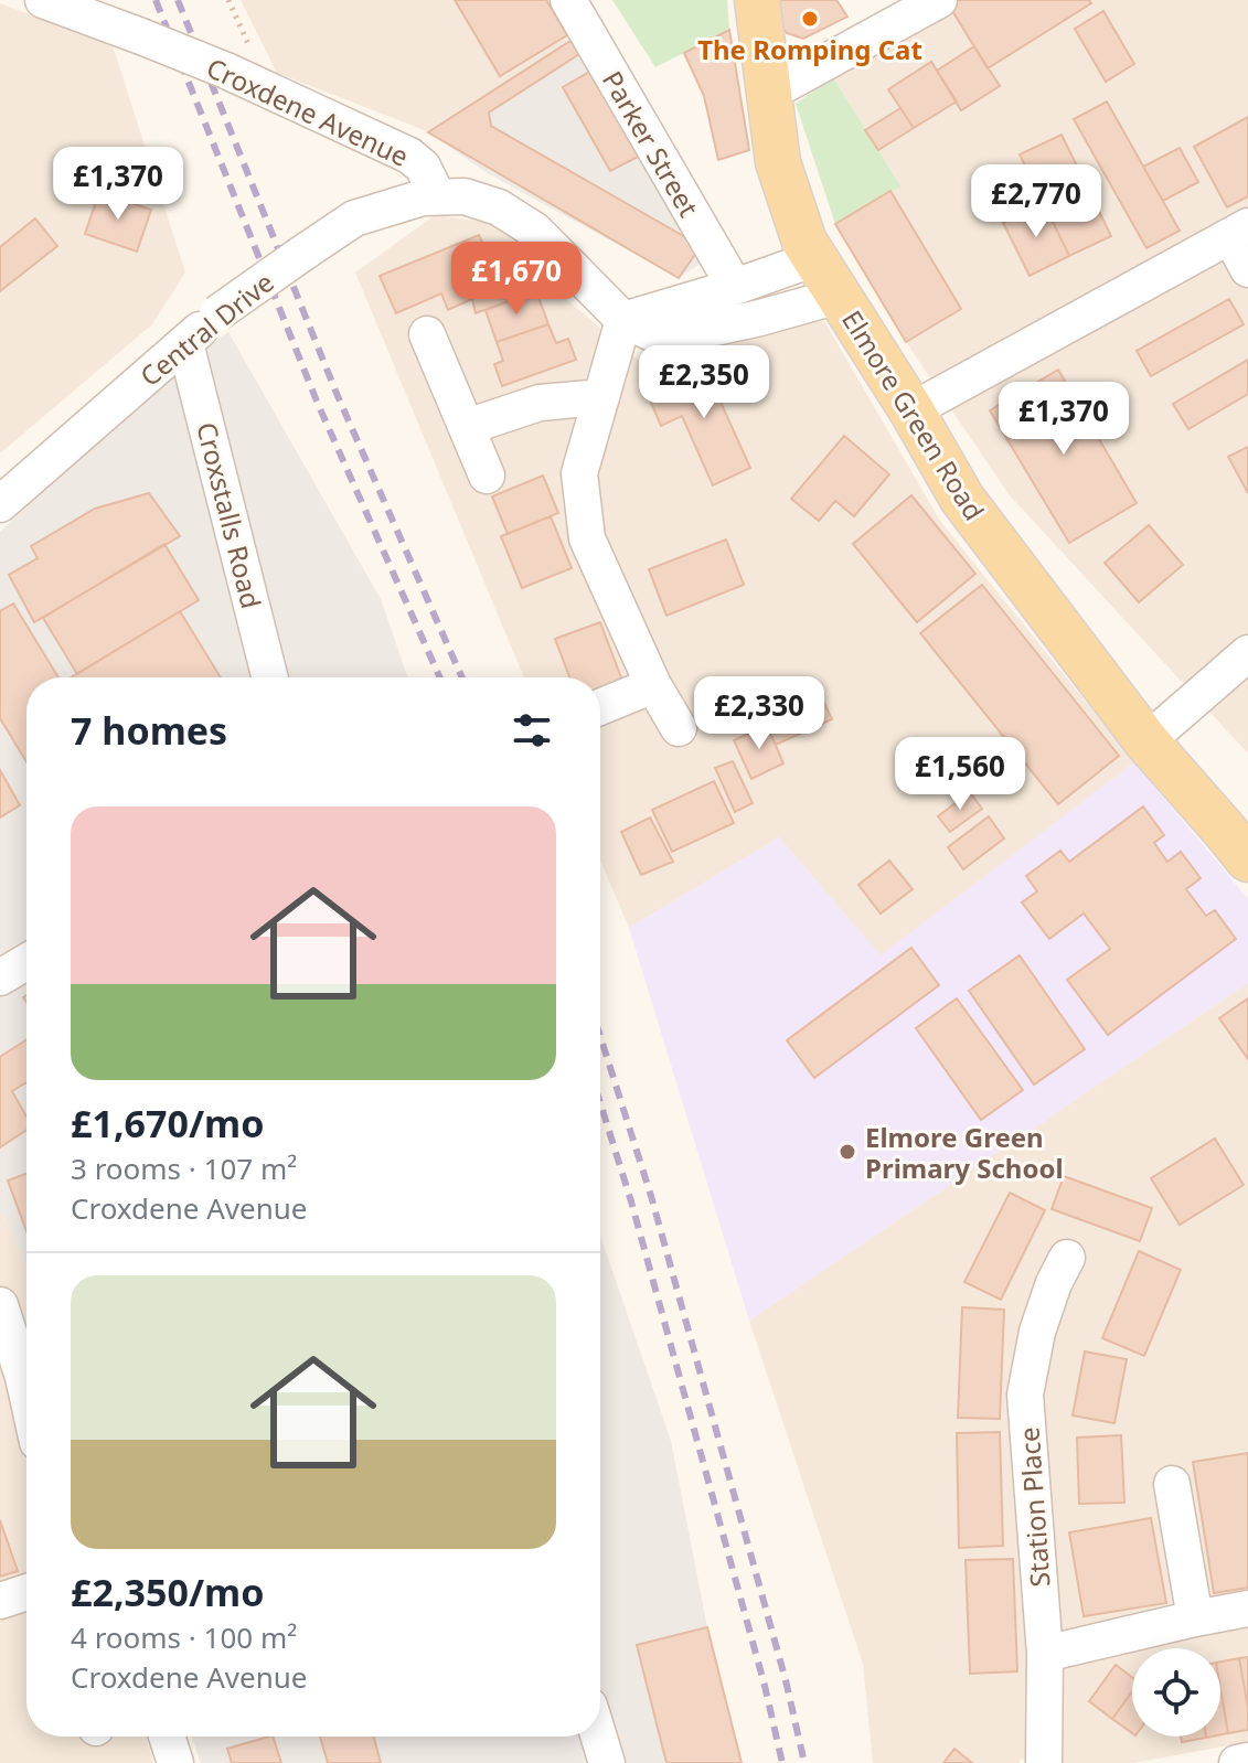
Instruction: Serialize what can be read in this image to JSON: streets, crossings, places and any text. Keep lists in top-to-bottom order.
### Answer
{
  "streets": {
    "main road": ["Elmore Green Road"],
    "street": [
      "Croxdene Avenue",
      "Parker Street",
      "Central Drive",
      "Croxstalls Road",
      "Station Place"
    ]
  },
  "crossings": [
    ["Croxdene Avenue", "Central Drive"],
    ["Central Drive", "Croxstalls Road"]
  ],
  "places": ["The Romping Cat", "Elmore Green Primary School"],
  "page": {
    "price": [
      "£1,370",
      "£2,770",
      "£1,670",
      "£2,350",
      "£1,370",
      "£2,330",
      "£1,560"
    ],
    "heading": "7 homes",
    "list": [
      {
        "name": "£1,670/mo",
        "note": "3 rooms · 107 m² · Croxdene Avenue"
      },
      {
        "name": "£2,350/mo",
        "note": "4 rooms · 100 m² · Croxdene Avenue"
      }
    ]
  }
}
